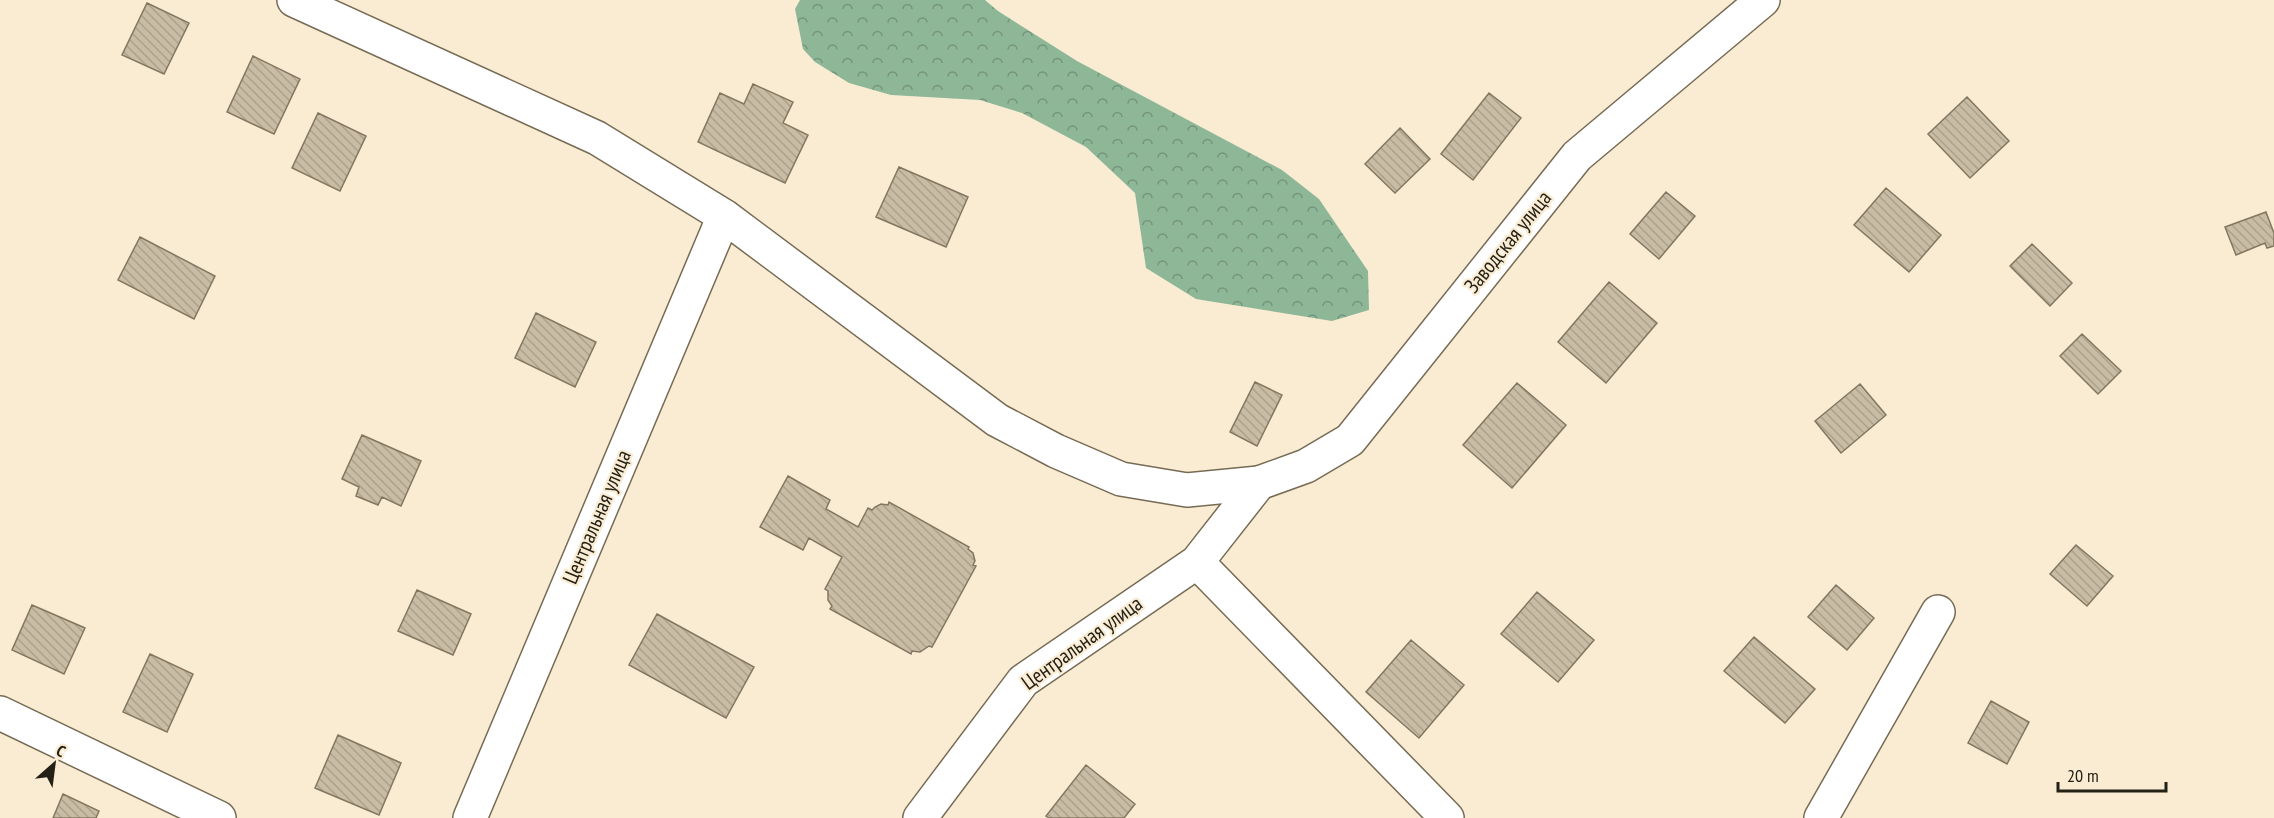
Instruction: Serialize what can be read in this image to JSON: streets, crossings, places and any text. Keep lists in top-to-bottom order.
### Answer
{
  "streets": {
    "street": ["Заводская улица", "Центральная улица"]
  },
  "crossings": [
    ["Заводская улица", "Центральная улица"]
  ],
  "scale_bar": "20 m",
  "north": "top right"
}
